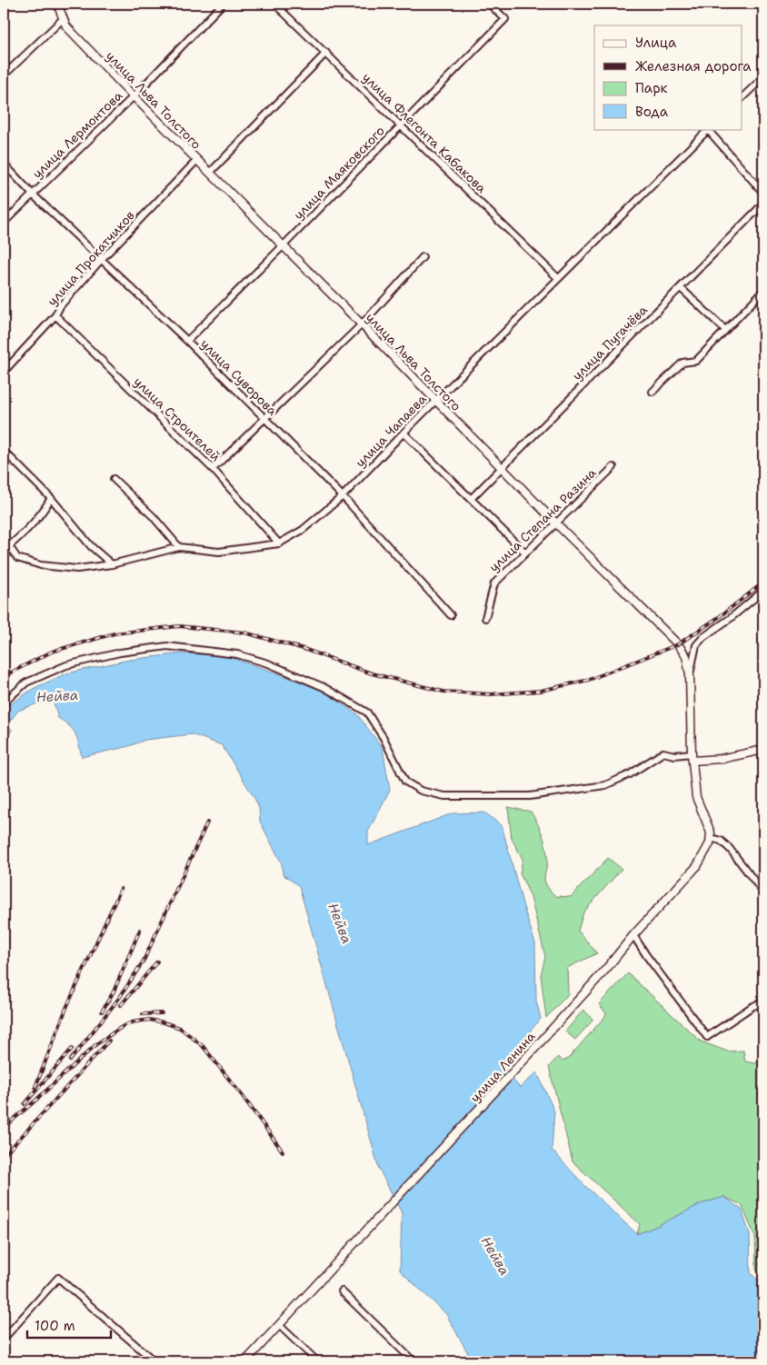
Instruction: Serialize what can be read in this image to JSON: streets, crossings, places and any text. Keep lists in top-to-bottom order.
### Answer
{
  "streets": {
    "main road": ["улица Льва Толстого", "улица Ленина"],
    "street": [
      "улица Флегонта Кабакова",
      "улица Лермонтова",
      "улица Маяковского",
      "улица Прокатчиков",
      "улица Пугачёва",
      "улица Суворова",
      "улица Строителей",
      "улица Чапаева",
      "улица Степана Разина"
    ]
  },
  "crossings": [
    ["улица Льва Толстого", "улица Лермонтова"],
    ["улица Льва Толстого", "улица Маяковского"],
    ["улица Льва Толстого", "улица Прокатчиков"],
    ["улица Льва Толстого", "улица Пугачёва"],
    ["улица Льва Толстого", "улица Чапаева"],
    ["улица Льва Толстого", "улица Степана Разина"],
    ["улица Флегонта Кабакова", "улица Маяковского"],
    ["улица Флегонта Кабакова", "улица Чапаева"],
    ["улица Лермонтова", "улица Суворова"],
    ["улица Маяковского", "улица Суворова"],
    ["улица Прокатчиков", "улица Суворова"],
    ["улица Прокатчиков", "улица Строителей"],
    ["улица Суворова", "улица Чапаева"],
    ["улица Строителей", "улица Чапаева"]
  ],
  "water": ["Нейва"],
  "legend": [
    "Улица",
    "Железная дорога",
    "Парк",
    "Вода"
  ],
  "scale_bar": "100 m"
}
